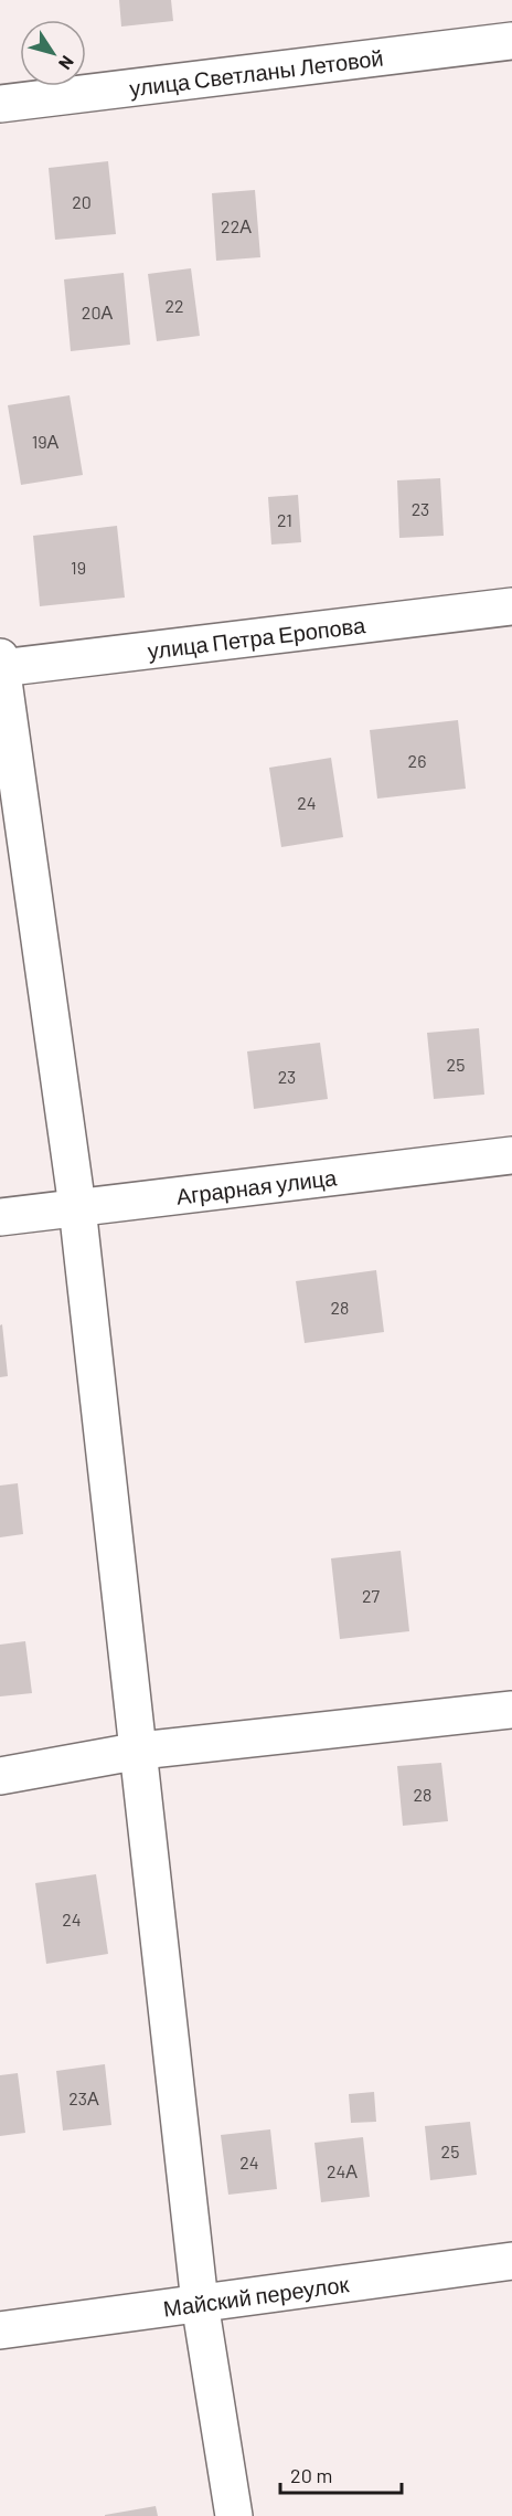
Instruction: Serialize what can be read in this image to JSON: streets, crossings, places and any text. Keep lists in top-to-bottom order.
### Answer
{
  "streets": {
    "street": [
      "улица Светланы Летовой",
      "улица Петра Еропова",
      "Аграрная улица",
      "Майский переулок"
    ]
  },
  "house_numbers": [
    "20",
    "22А",
    "22",
    "20А",
    "19А",
    "23",
    "21",
    "19",
    "26",
    "24",
    "25",
    "23",
    "28",
    "27",
    "28",
    "24",
    "23А",
    "25",
    "24",
    "24А"
  ],
  "scale_bar": "20 m",
  "north": "bottom right"
}
